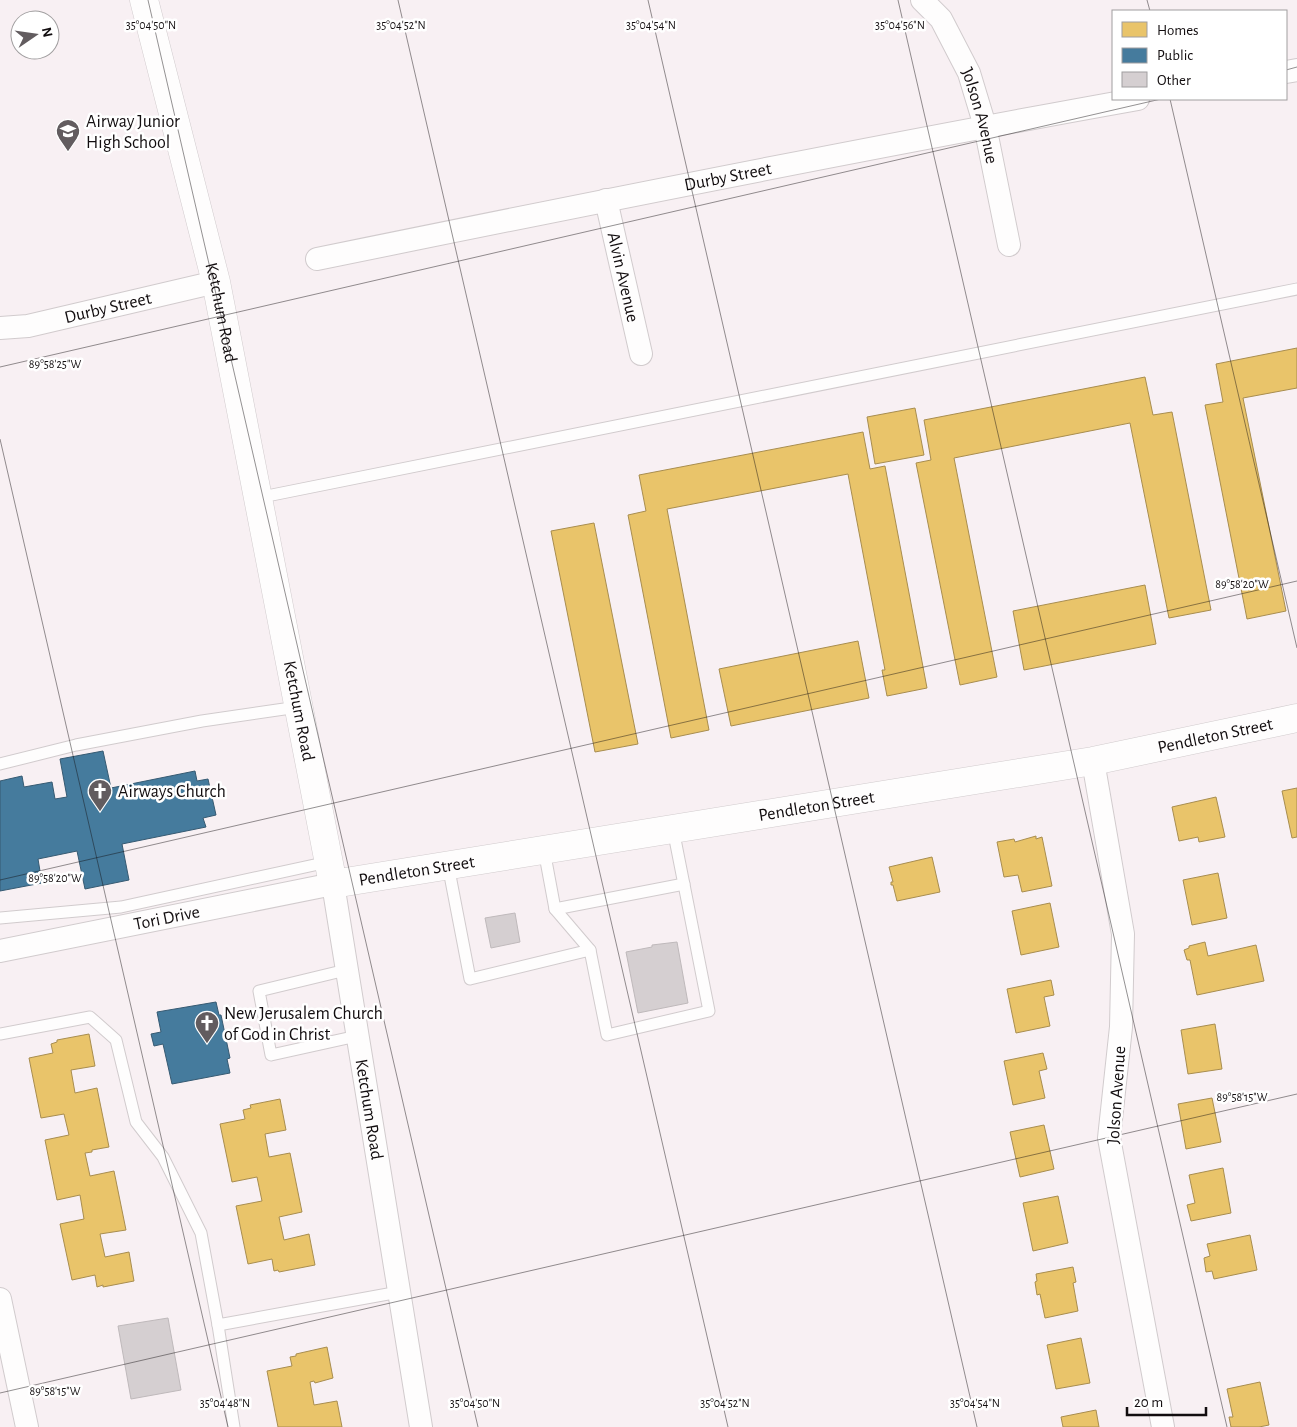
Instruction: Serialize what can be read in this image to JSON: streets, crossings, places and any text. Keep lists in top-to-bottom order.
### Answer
{
  "streets": {
    "main road": ["Ketchum Road", "Pendleton Street"],
    "street": [
      "Jolson Avenue",
      "Durby Street",
      "Alvin Avenue",
      "Tori Drive"
    ]
  },
  "crossings": [
    ["Jolson Avenue", "Durby Street"],
    ["Jolson Avenue", "Pendleton Street"],
    ["Durby Street", "Alvin Avenue"],
    ["Durby Street", "Ketchum Road"],
    ["Ketchum Road", "Pendleton Street"],
    ["Ketchum Road", "Tori Drive"],
    ["Pendleton Street", "Tori Drive"]
  ],
  "places": {
    "school or university": ["Airway Junior High School"],
    "church": ["Airways Church", "New Jerusalem Church of God in Christ"]
  },
  "legend": ["Homes", "Public", "Other"],
  "scale_bar": "20 m",
  "north": "right",
  "coordinates": [
    "35°04'50\"N",
    "35°04'52\"N",
    "35°04'54\"N",
    "35°04'56\"N",
    "89°58'25\"W",
    "89°58'20\"W",
    "89°58'15\"W",
    "35°04'48\"N"
  ]
}
